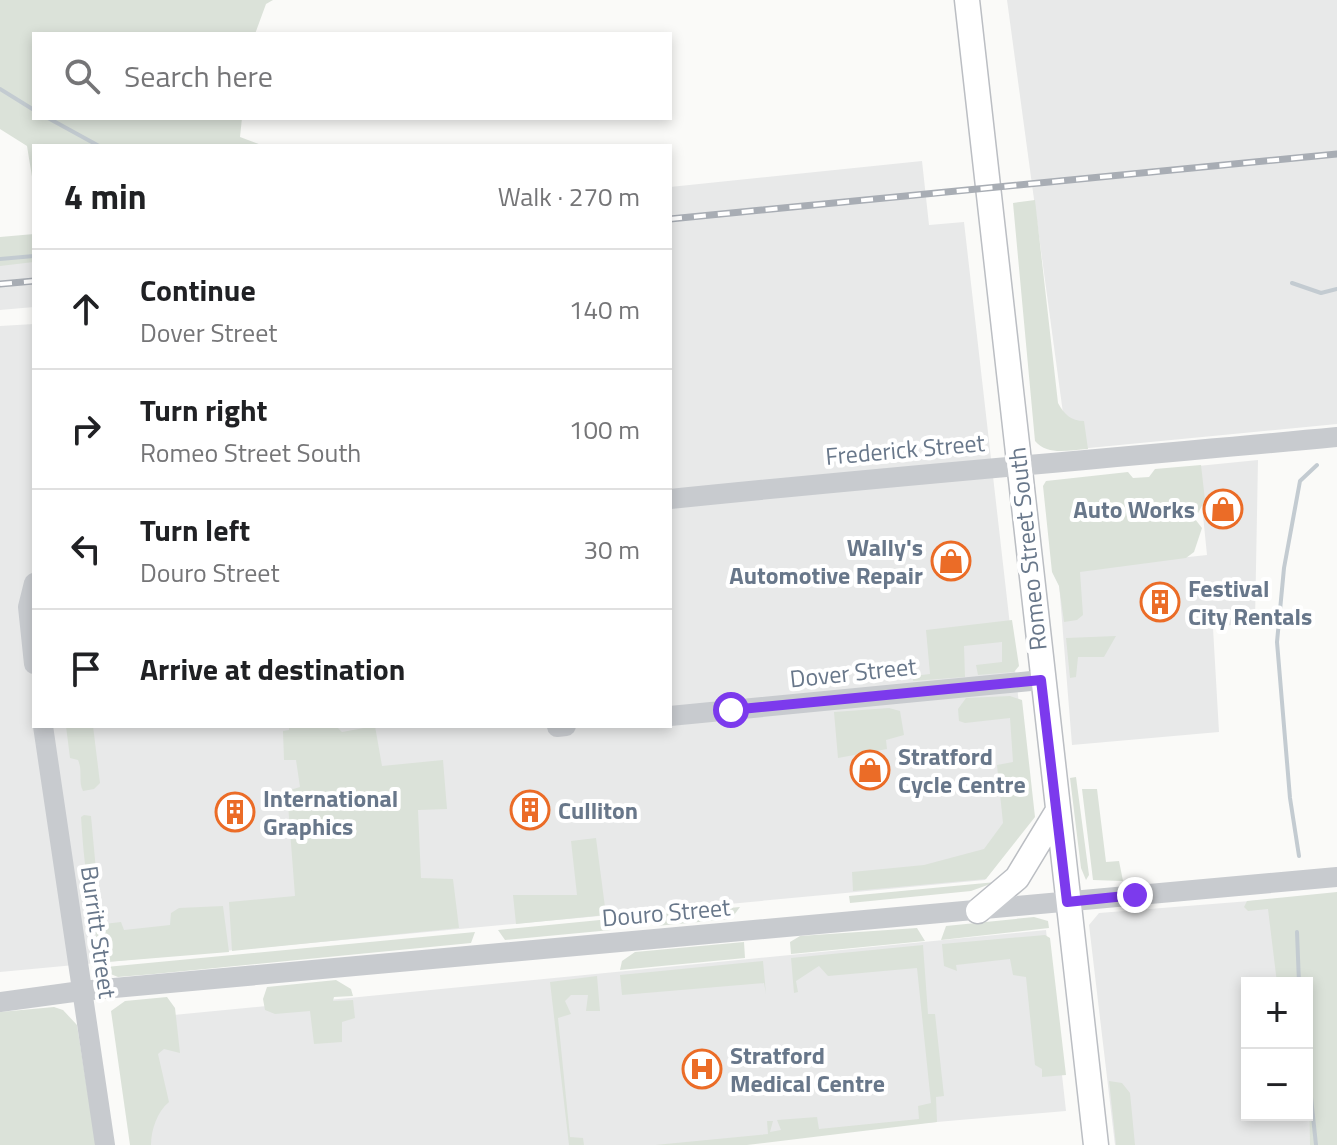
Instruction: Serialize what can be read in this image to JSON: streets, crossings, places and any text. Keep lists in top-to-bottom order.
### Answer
{
  "streets": {
    "main road": ["Romeo Street South"],
    "street": [
      "Frederick Street",
      "Dover Street",
      "Douro Street",
      "Burritt Street"
    ]
  },
  "crossings": [
    ["Frederick Street", "Romeo Street South"],
    ["Romeo Street South", "Dover Street"],
    ["Romeo Street South", "Douro Street"],
    ["Douro Street", "Burritt Street"]
  ],
  "places": {
    "shop": ["Auto Works", "Wally's Automotive Repair", "Stratford Cycle Centre"],
    "building": ["Festival City Rentals", "Culliton", "International Graphics"],
    "hospital": ["Stratford Medical Centre"]
  },
  "page": {
    "search": "Search here",
    "heading": ["4 min", "Walk · 270 m"],
    "list": [
      ["Continue", "Dover Street", "140 m"],
      ["Turn right", "Romeo Street South", "100 m"],
      ["Turn left", "Douro Street", "30 m"],
      "Arrive at destination"
    ],
    "map_buttons": ["+", "−"]
  }
}
